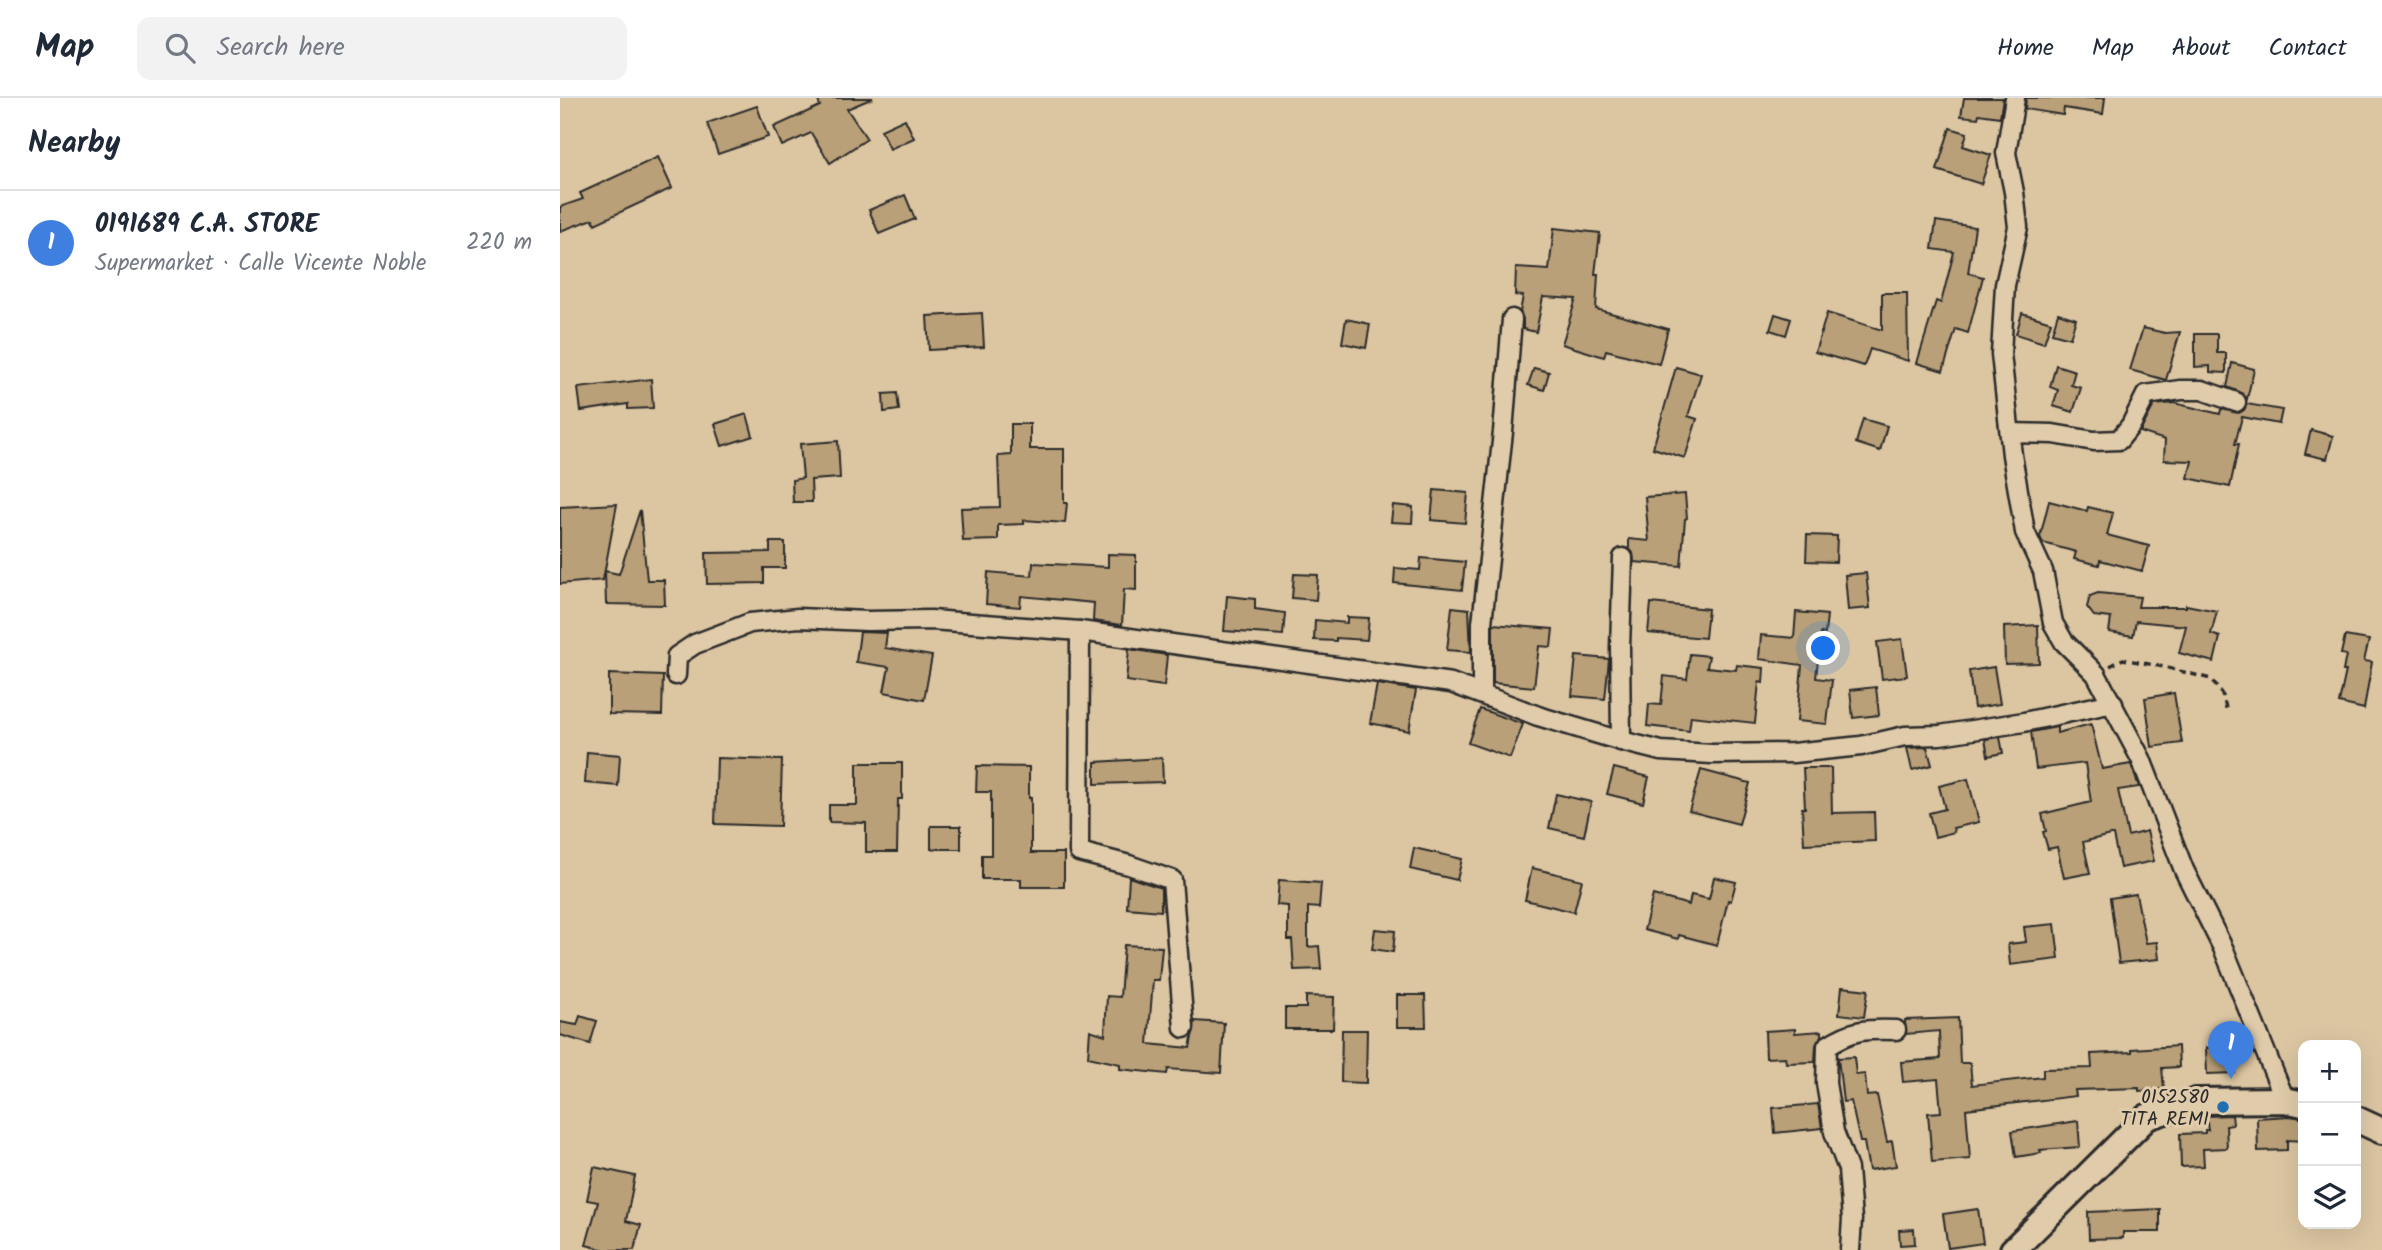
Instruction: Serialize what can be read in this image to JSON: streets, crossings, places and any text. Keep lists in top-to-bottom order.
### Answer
{
  "places": ["0152580 TITA REMI"],
  "page": {
    "header": "Map",
    "search": "Search here",
    "nav": [
      "Home",
      "Map",
      "About",
      "Contact"
    ],
    "heading": "Nearby",
    "list": [
      {
        "mark": "1",
        "name": "0191689 C.A. STORE",
        "note": "Supermarket · Calle Vicente Noble",
        "value": "220 m"
      }
    ],
    "pins": "1",
    "map_buttons": ["+", "−"]
  }
}
